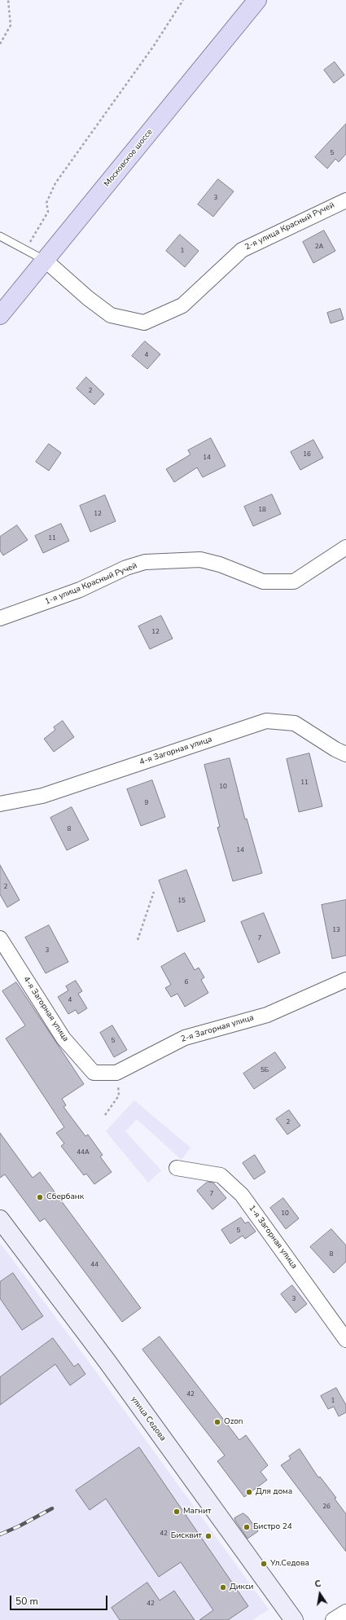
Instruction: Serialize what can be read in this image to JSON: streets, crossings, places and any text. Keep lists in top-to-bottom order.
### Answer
{
  "streets": {
    "main road": ["Московское шоссе"],
    "street": [
      "2-я улица Красный Ручей",
      "1-я улица Красный Ручей",
      "4-я Загорная улица",
      "2-я Загорная улица",
      "1-я Загорная улица",
      "улица Седова"
    ]
  },
  "crossings": [
    ["Московское шоссе", "2-я улица Красный Ручей"],
    ["4-я Загорная улица", "2-я Загорная улица"]
  ],
  "places": [
    "Сбербанк",
    "Ozon",
    "Для дома",
    "Магнит",
    "Бистро 24",
    "Бисквит",
    "Ул.Седова",
    "Дикси"
  ],
  "house_numbers": [
    "5",
    "3",
    "2А",
    "1",
    "4",
    "2",
    "16",
    "14",
    "18",
    "12",
    "11",
    "12",
    "11",
    "10",
    "9",
    "8",
    "14",
    "2",
    "15",
    "13",
    "7",
    "3",
    "6",
    "4",
    "5",
    "5Б",
    "2",
    "44А",
    "7",
    "10",
    "5",
    "8",
    "44",
    "3",
    "42",
    "1",
    "26",
    "42",
    "42"
  ],
  "scale_bar": "50 m",
  "north": "top"
}
